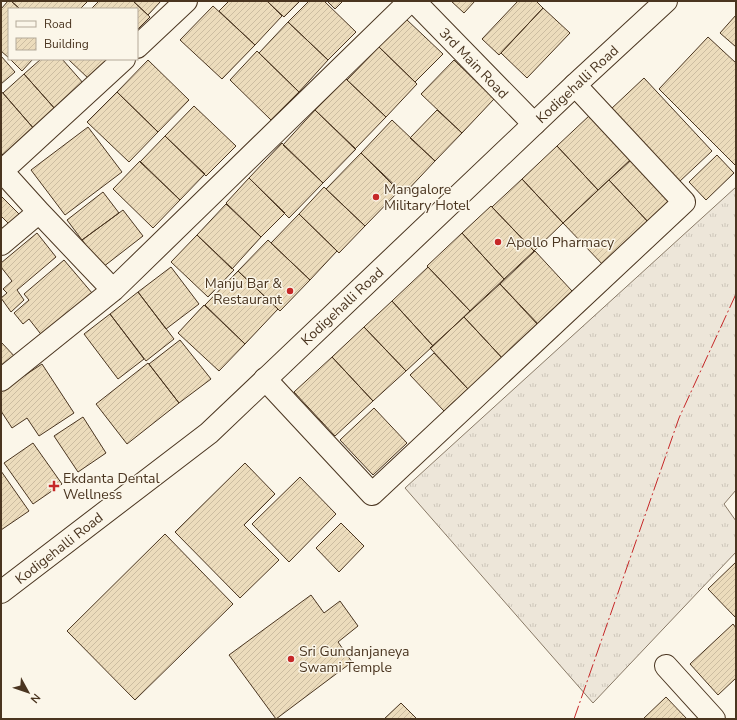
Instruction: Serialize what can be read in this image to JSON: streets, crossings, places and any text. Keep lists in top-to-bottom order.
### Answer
{
  "streets": {
    "street": ["3rd Main Road", "Kodigehalli Road"]
  },
  "crossings": [
    ["3rd Main Road", "Kodigehalli Road"]
  ],
  "places": {
    "other": [
      "Mangalore Military Hotel",
      "Apollo Pharmacy",
      "Manju Bar & Restaurant",
      "Sri Gundanjaneya Swami Temple"
    ],
    "health": ["Ekdanta Dental Wellness"]
  },
  "legend": ["Road", "Building"],
  "north": "bottom right"
}
